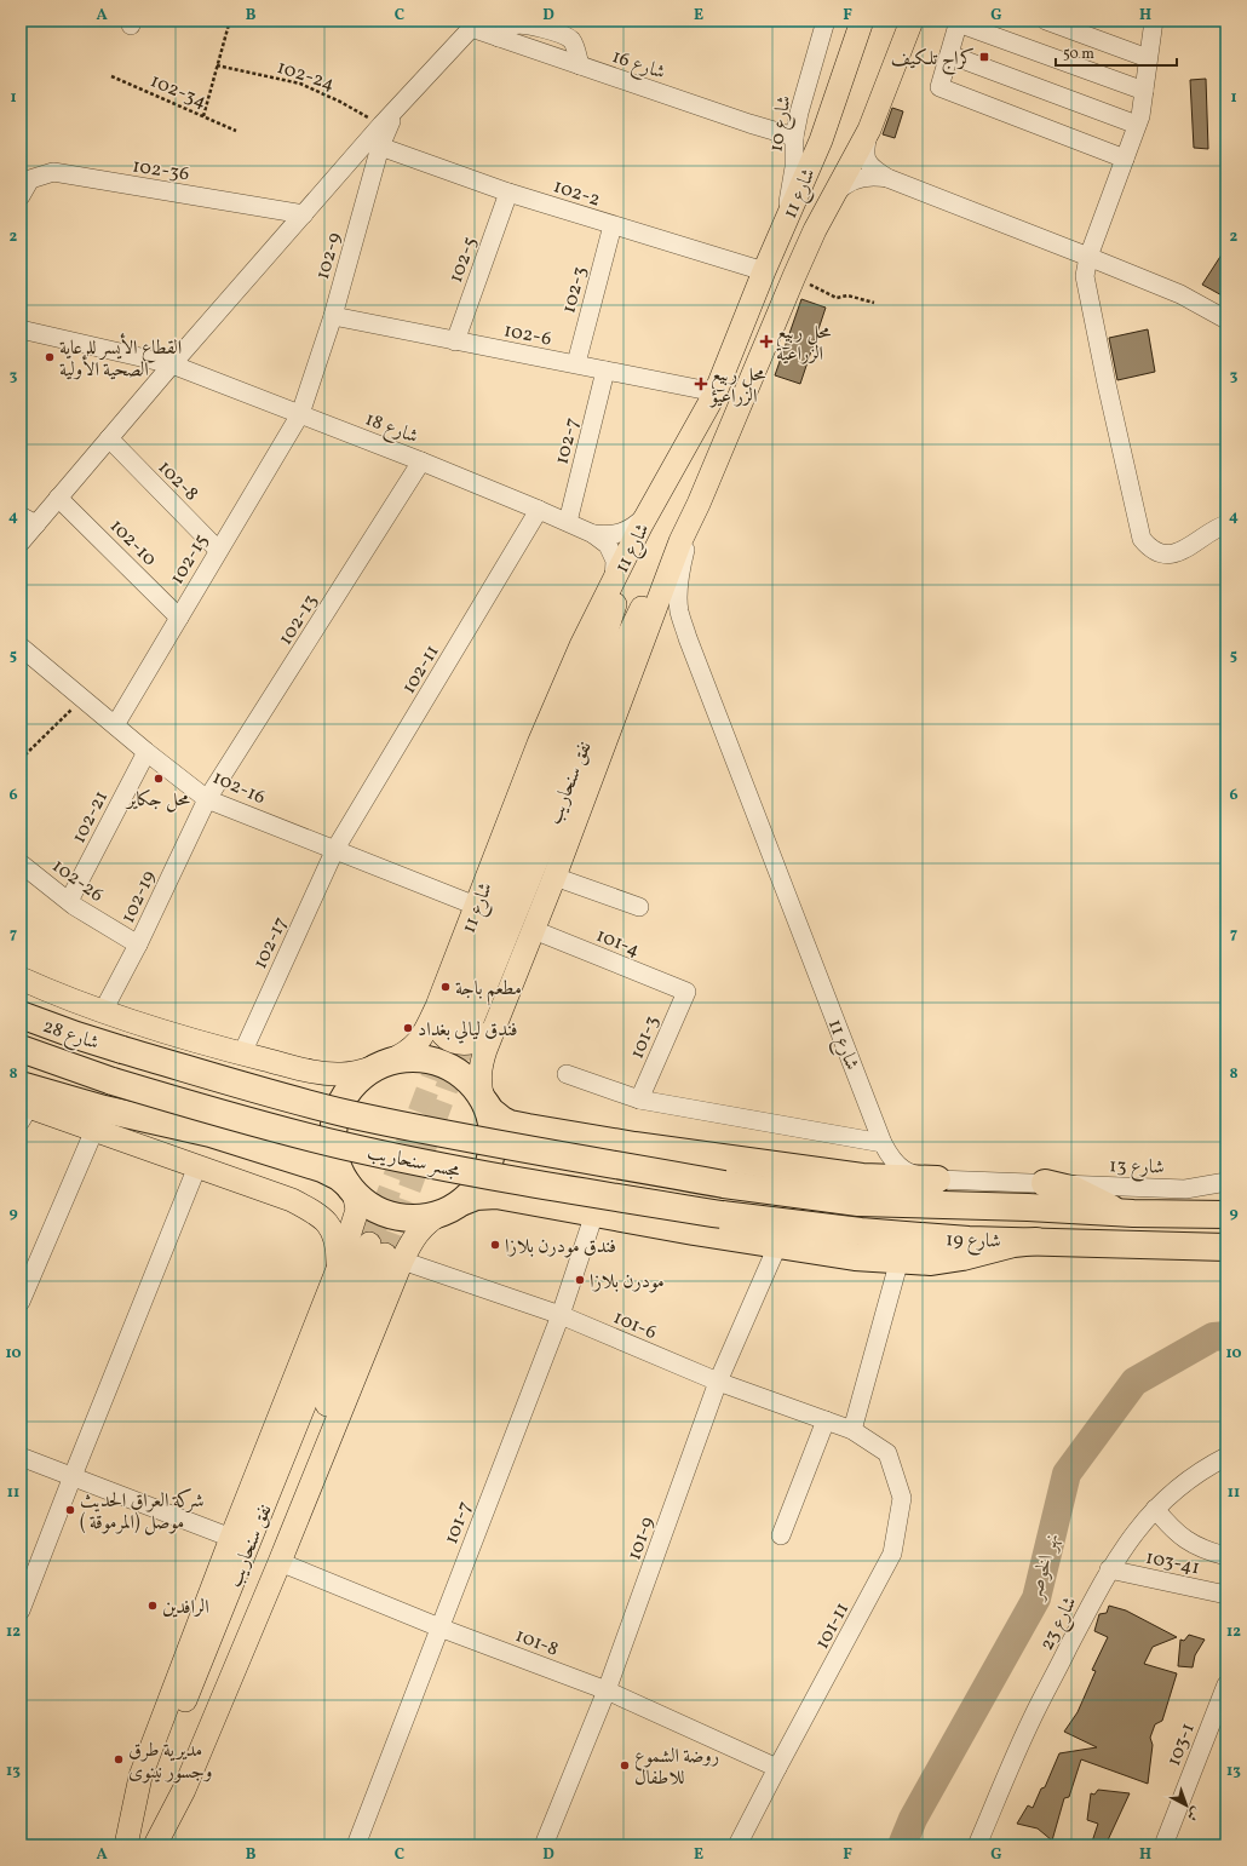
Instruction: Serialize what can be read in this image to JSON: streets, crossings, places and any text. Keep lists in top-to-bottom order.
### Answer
{
  "streets": {
    "highway": ["شارع 28", "مجسر سنحاريب", "شارع 19"],
    "main road": ["شارع 11", "نفق سنحاريب"],
    "street": [
      "شارع 16",
      "شارع 10",
      "102-36",
      "102-2",
      "102-9",
      "102-5",
      "102-3",
      "102-6",
      "شارع 18",
      "102-7",
      "102-8",
      "102-10",
      "102-15",
      "102-13",
      "102-11",
      "102-16",
      "102-21",
      "102-26",
      "102-19",
      "101-4",
      "102-17",
      "101-3",
      "شارع 13",
      "101-6",
      "101-7",
      "101-9",
      "103-41",
      "شارع 23",
      "101-11",
      "101-8",
      "103-1"
    ],
    "path": ["102-24", "102-34"]
  },
  "crossings": [
    ["شارع 16", "شارع 10"],
    ["شارع 10", "شارع 11"],
    ["102-2", "شارع 11"],
    ["102-2", "102-9"],
    ["102-2", "102-5"],
    ["102-2", "102-3"],
    ["شارع 11", "102-6"],
    ["شارع 11", "نفق سنحاريب"],
    ["شارع 11", "102-16"],
    ["شارع 11", "102-19"],
    ["شارع 11", "101-4"],
    ["شارع 11", "102-17"],
    ["شارع 11", "شارع 13"],
    ["102-9", "102-6"],
    ["102-9", "شارع 18"],
    ["102-9", "102-15"],
    ["102-5", "102-6"],
    ["102-3", "102-6"],
    ["102-6", "102-7"],
    ["شارع 18", "102-7"],
    ["شارع 18", "102-15"],
    ["شارع 18", "102-13"],
    ["شارع 18", "102-11"],
    ["102-8", "102-15"],
    ["102-10", "102-15"],
    ["102-15", "102-16"],
    ["102-13", "102-16"],
    ["102-13", "102-19"],
    ["102-11", "102-16"],
    ["102-11", "102-17"],
    ["نفق سنحاريب", "101-6"],
    ["102-16", "102-21"],
    ["102-16", "102-19"],
    ["102-16", "102-17"],
    ["102-21", "102-26"],
    ["102-26", "102-19"],
    ["101-4", "101-3"],
    ["شارع 28", "مجسر سنحاريب"],
    ["مجسر سنحاريب", "شارع 19"],
    ["101-6", "101-7"],
    ["101-6", "101-9"],
    ["101-6", "101-11"],
    ["101-7", "101-8"],
    ["101-9", "101-8"],
    ["103-41", "شارع 23"],
    ["101-11", "101-8"]
  ],
  "water": ["نهر الخوصر"],
  "places": {
    "transit": ["كراج تلكيف"],
    "health": ["محل ربيع الزراعية", "محل ربيع الزراعيؤ"],
    "other": [
      "القطاع الأيسر للرعاية الصحية الأولية",
      "محل جكاير",
      "مطعم باجة",
      "فندق ليالي بغداد",
      "فندق مودرن بلازا",
      "مودرن بلازا",
      "شركة العراق الحديث ( المرموقة) موصل",
      "الرافدين",
      "مديرية طرق وجسور نينوى",
      "روضة الشموع للاطفال"
    ]
  },
  "scale_bar": "50 m",
  "north": "bottom right",
  "grid": {
    "columns": [
      "A",
      "B",
      "C",
      "D",
      "E",
      "F",
      "G",
      "H"
    ],
    "rows": [
      "1",
      "2",
      "3",
      "4",
      "5",
      "6",
      "7",
      "8",
      "9",
      "10",
      "11",
      "12",
      "13"
    ]
  }
}
